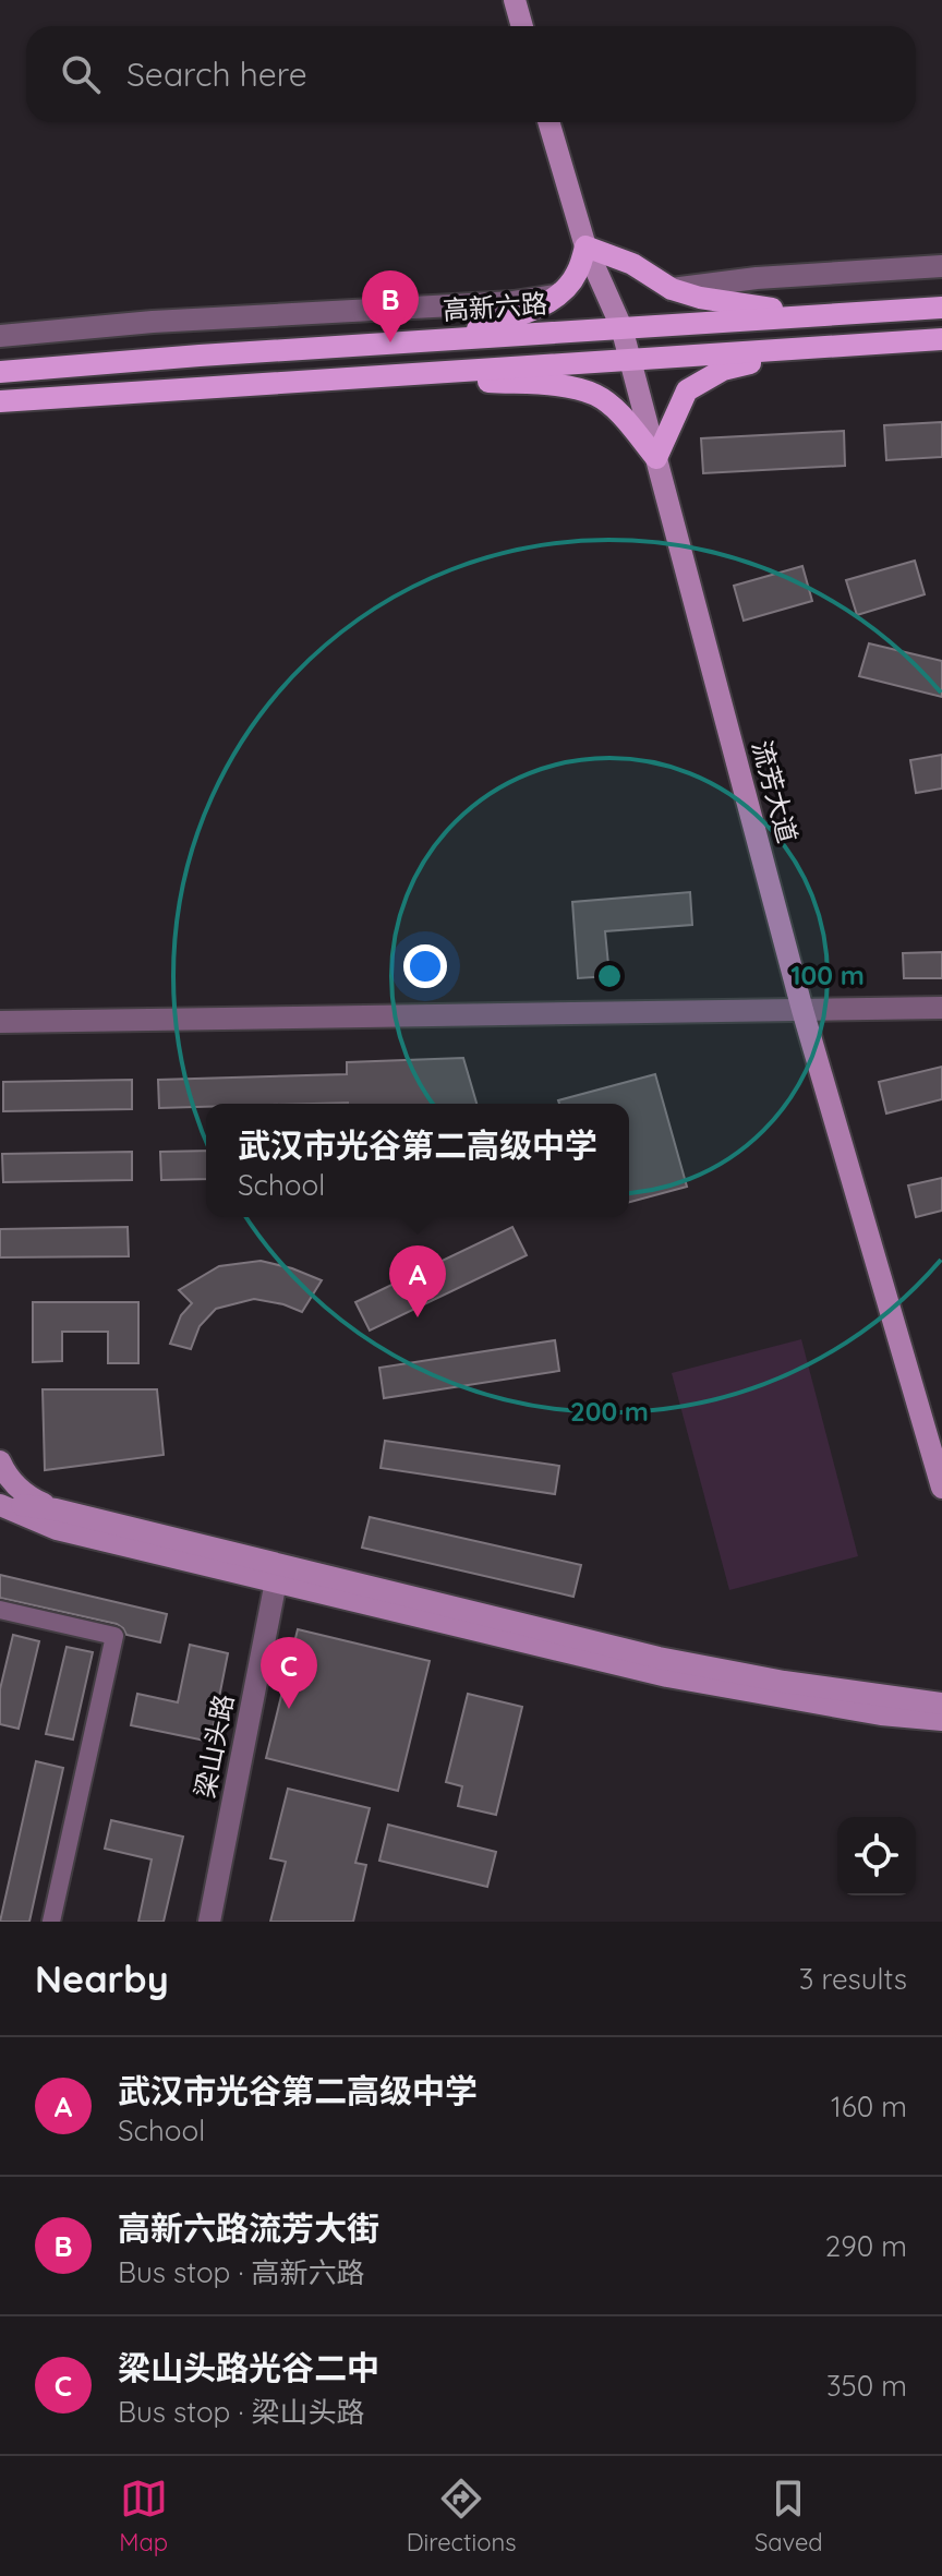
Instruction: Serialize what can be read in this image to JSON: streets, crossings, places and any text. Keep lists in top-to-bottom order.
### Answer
{
  "streets": {
    "main road": ["高新六路", "流芳大道"],
    "street": ["梁山头路"]
  },
  "crossings": [
    ["高新六路", "流芳大道"]
  ],
  "page": {
    "search": "Search here",
    "pins": ["B", "A", "C"],
    "popup": ["武汉市光谷第二高级中学", "School"],
    "heading": ["Nearby", "3 results"],
    "list": [
      {
        "mark": "A",
        "name": "武汉市光谷第二高级中学",
        "note": "School",
        "value": "160 m"
      },
      {
        "mark": "B",
        "name": "高新六路流芳大街",
        "note": "Bus stop · 高新六路",
        "value": "290 m"
      },
      {
        "mark": "C",
        "name": "梁山头路光谷二中",
        "note": "Bus stop · 梁山头路",
        "value": "350 m"
      }
    ],
    "nav": ["Map", "Directions", "Saved"]
  },
  "rings": ["100 m", "200 m"]
}
